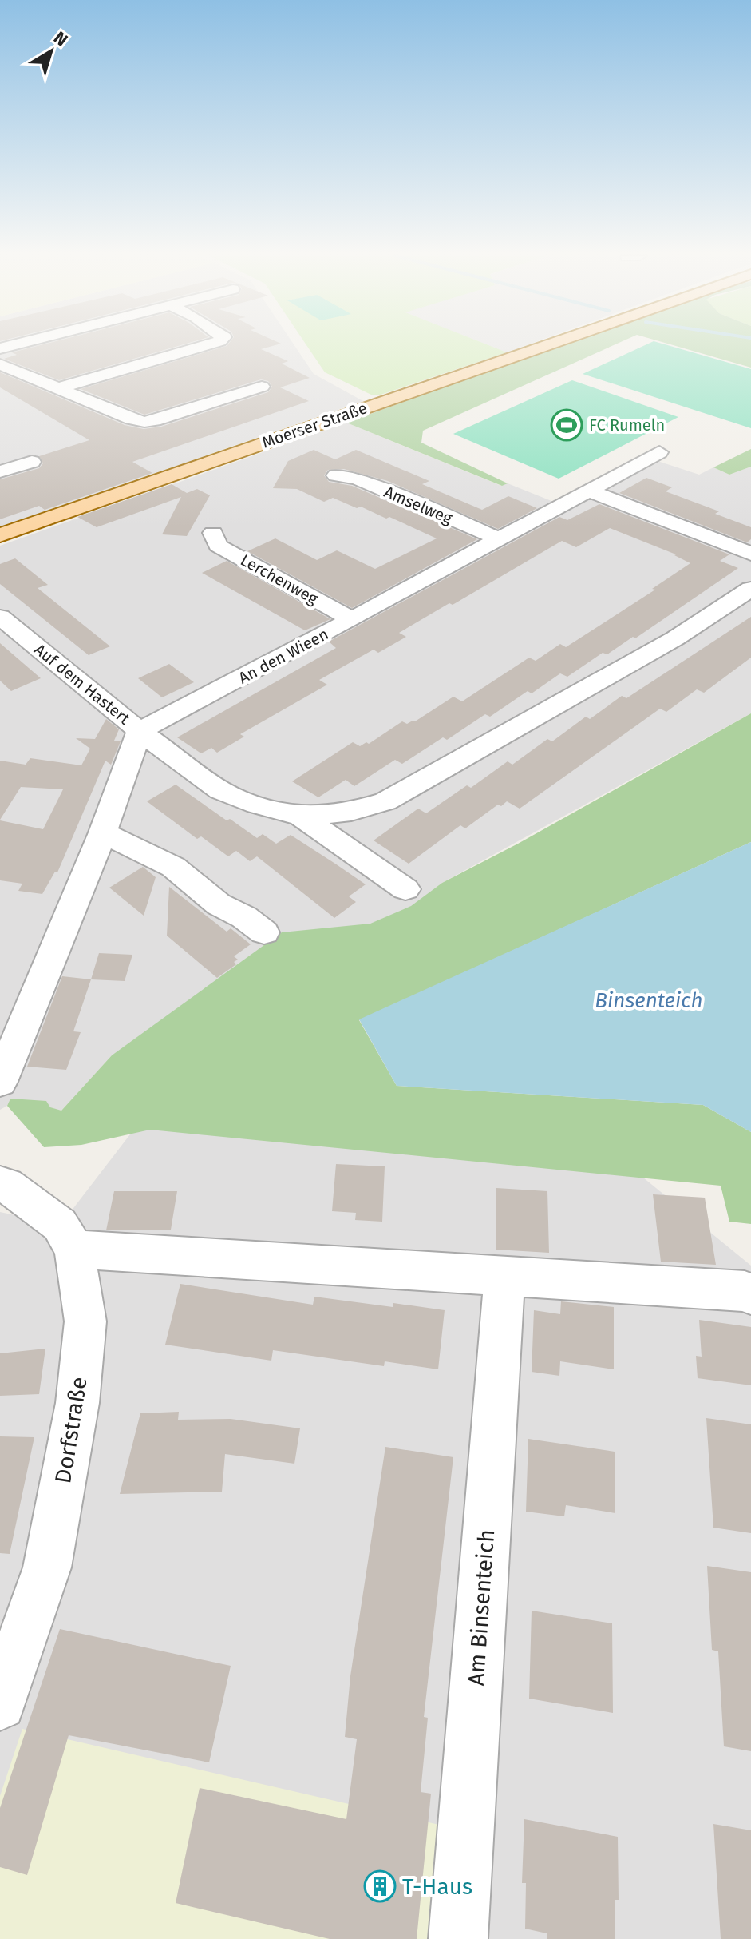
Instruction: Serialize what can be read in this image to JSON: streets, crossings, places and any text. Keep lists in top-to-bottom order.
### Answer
{
  "streets": {
    "main road": ["Moerser Straße"],
    "street": [
      "Amselweg",
      "Lerchenweg",
      "An den Wieen",
      "Auf dem Hastert",
      "Dorfstraße",
      "Am Binsenteich"
    ]
  },
  "crossings": [
    ["Amselweg", "An den Wieen"],
    ["Lerchenweg", "An den Wieen"],
    ["An den Wieen", "Auf dem Hastert"]
  ],
  "water": ["Binsenteich"],
  "places": {
    "sports": ["FC Rumeln"],
    "building": ["T-Haus"]
  },
  "north": "top right"
}
